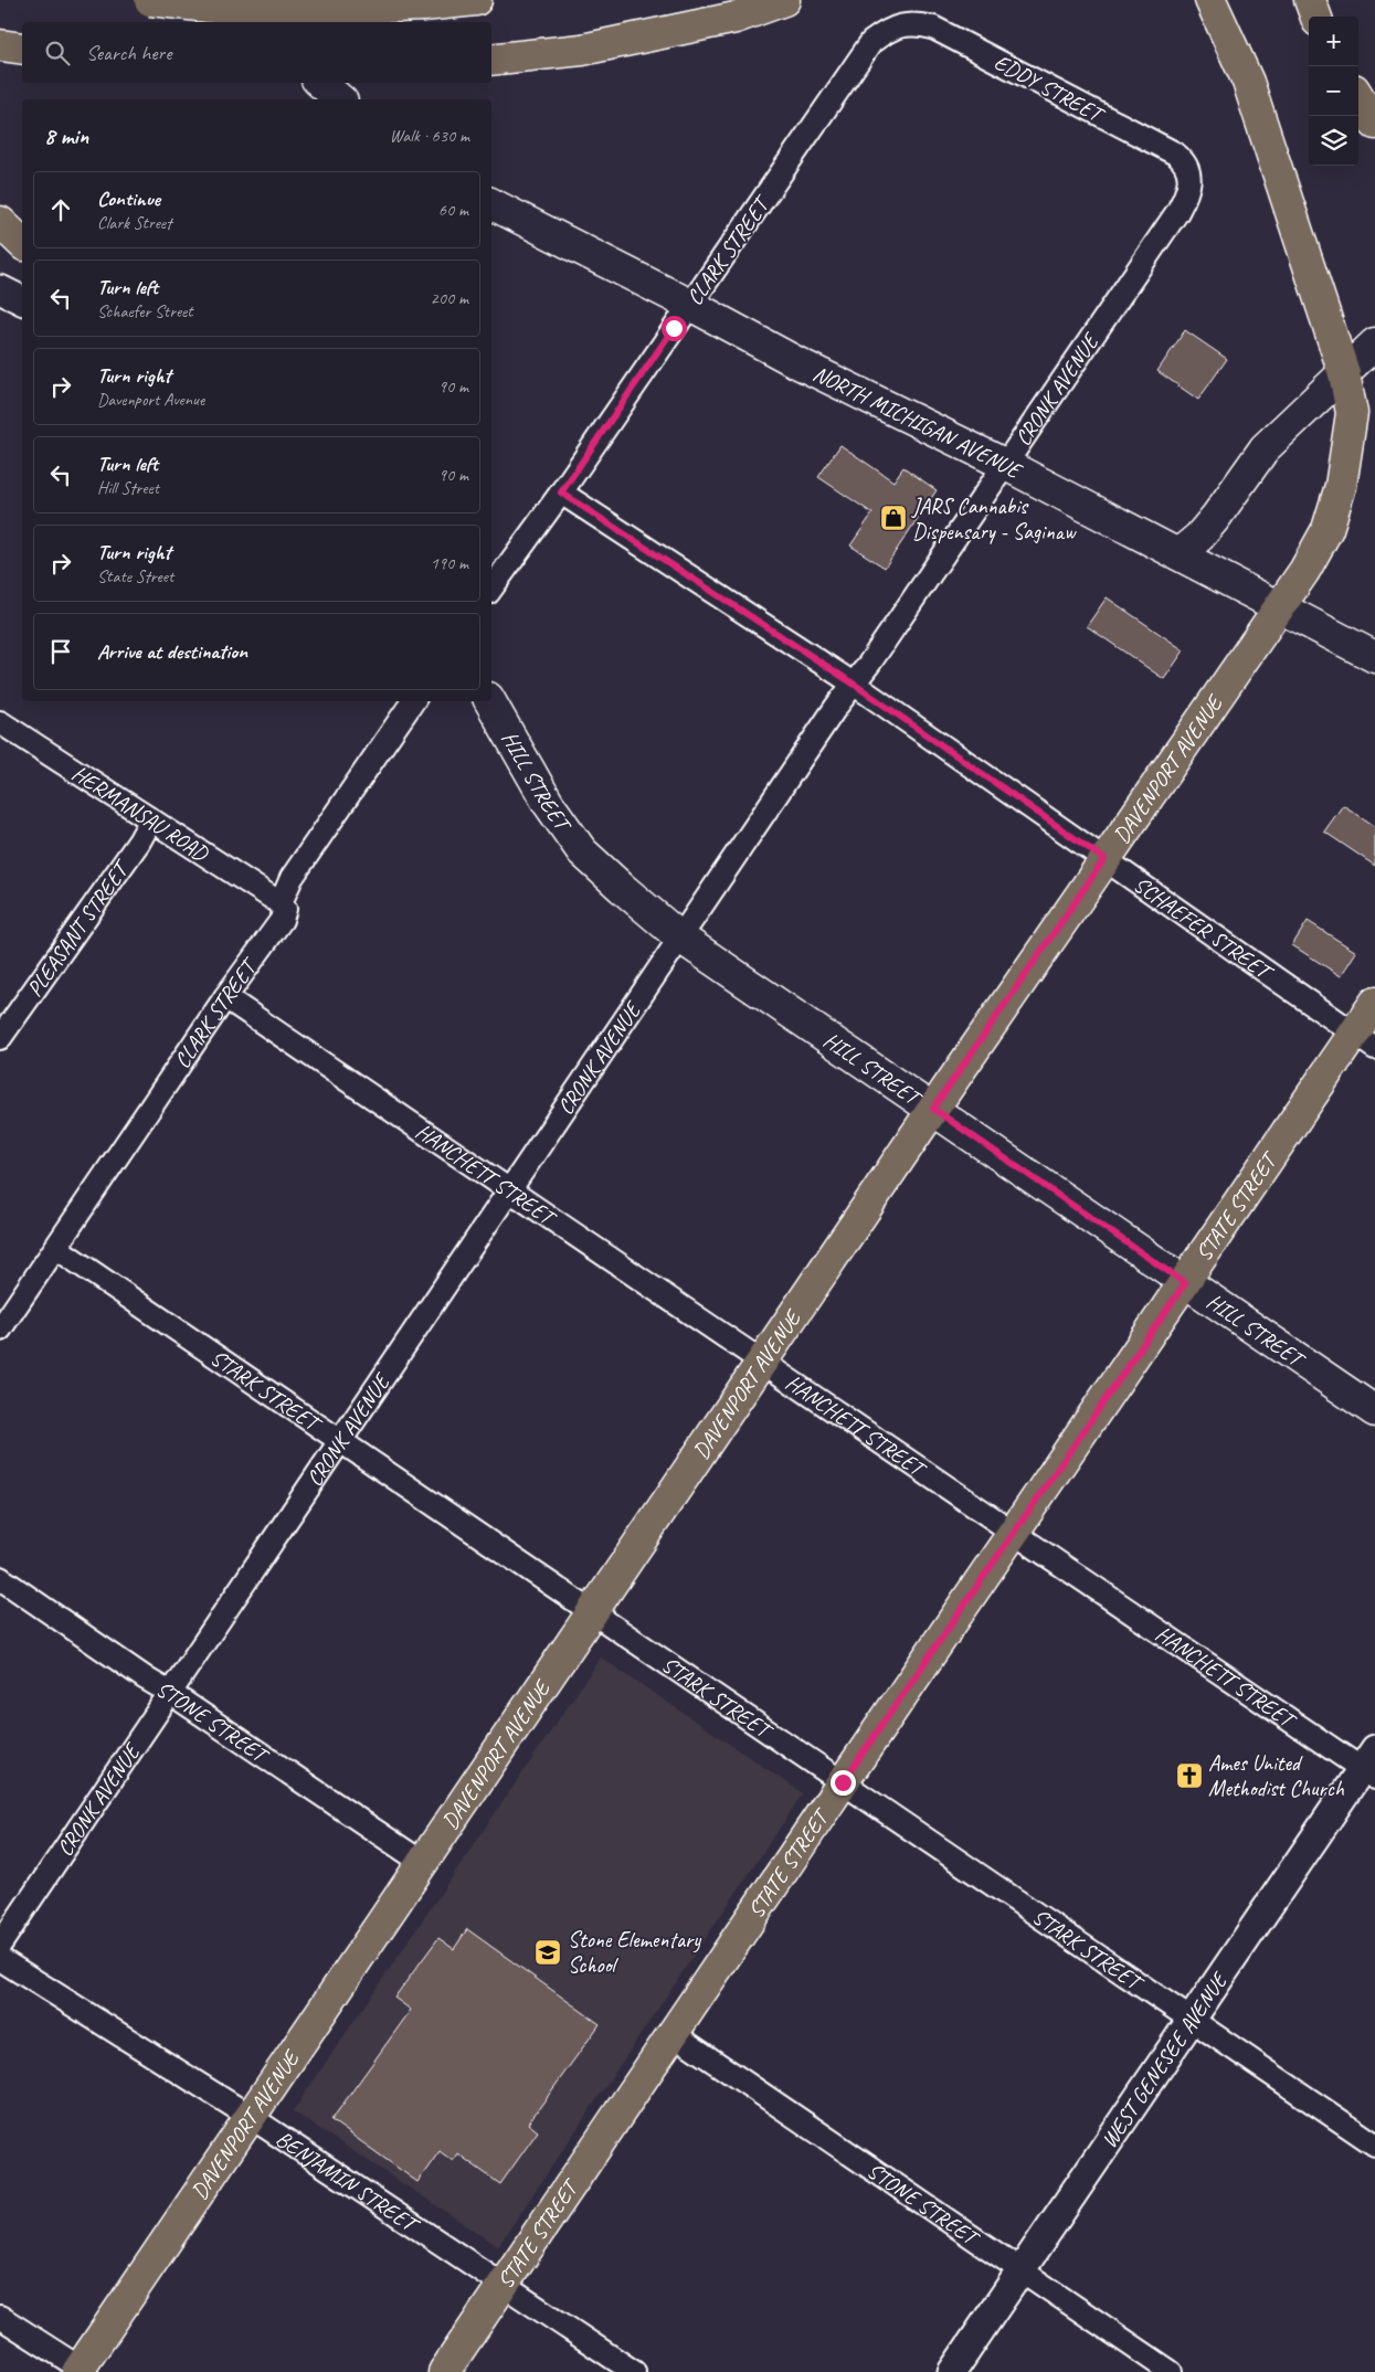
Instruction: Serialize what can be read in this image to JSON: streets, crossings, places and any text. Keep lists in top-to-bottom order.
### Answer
{
  "streets": {
    "main road": [
      "NORTH MICHIGAN AVENUE",
      "DAVENPORT AVENUE",
      "HILL STREET",
      "STATE STREET"
    ],
    "street": [
      "EDDY STREET",
      "CLARK STREET",
      "CRONK AVENUE",
      "HERMANSAU ROAD",
      "SCHAEFER STREET",
      "PLEASANT STREET",
      "HANCHETT STREET",
      "STARK STREET",
      "STONE STREET",
      "WEST GENESEE AVENUE",
      "BENJAMIN STREET"
    ]
  },
  "crossings": [
    ["EDDY STREET", "CLARK STREET"],
    ["EDDY STREET", "CRONK AVENUE"],
    ["CLARK STREET", "NORTH MICHIGAN AVENUE"],
    ["CLARK STREET", "HERMANSAU ROAD"],
    ["CLARK STREET", "SCHAEFER STREET"],
    ["CLARK STREET", "HANCHETT STREET"],
    ["CLARK STREET", "STARK STREET"],
    ["CRONK AVENUE", "NORTH MICHIGAN AVENUE"],
    ["CRONK AVENUE", "HILL STREET"],
    ["CRONK AVENUE", "SCHAEFER STREET"],
    ["CRONK AVENUE", "HANCHETT STREET"],
    ["CRONK AVENUE", "STARK STREET"],
    ["CRONK AVENUE", "STONE STREET"],
    ["NORTH MICHIGAN AVENUE", "DAVENPORT AVENUE"],
    ["DAVENPORT AVENUE", "HILL STREET"],
    ["DAVENPORT AVENUE", "SCHAEFER STREET"],
    ["DAVENPORT AVENUE", "HANCHETT STREET"],
    ["DAVENPORT AVENUE", "STARK STREET"],
    ["DAVENPORT AVENUE", "STONE STREET"],
    ["DAVENPORT AVENUE", "BENJAMIN STREET"],
    ["HILL STREET", "STATE STREET"],
    ["HERMANSAU ROAD", "PLEASANT STREET"],
    ["SCHAEFER STREET", "STATE STREET"],
    ["HANCHETT STREET", "STATE STREET"],
    ["HANCHETT STREET", "WEST GENESEE AVENUE"],
    ["STATE STREET", "STARK STREET"],
    ["STATE STREET", "STONE STREET"],
    ["STATE STREET", "BENJAMIN STREET"],
    ["STARK STREET", "WEST GENESEE AVENUE"],
    ["STONE STREET", "WEST GENESEE AVENUE"]
  ],
  "places": {
    "shop": ["JARS Cannabis Dispensary - Saginaw"],
    "church": ["Ames United Methodist Church"],
    "school or university": ["Stone Elementary School"]
  },
  "page": {
    "map_buttons": ["+", "−"],
    "search": "Search here",
    "heading": ["8 min", "Walk · 630 m"],
    "list": [
      ["Continue", "Clark Street", "60 m"],
      ["Turn left", "Schaefer Street", "200 m"],
      ["Turn right", "Davenport Avenue", "90 m"],
      ["Turn left", "Hill Street", "90 m"],
      ["Turn right", "State Street", "190 m"],
      "Arrive at destination"
    ]
  }
}
